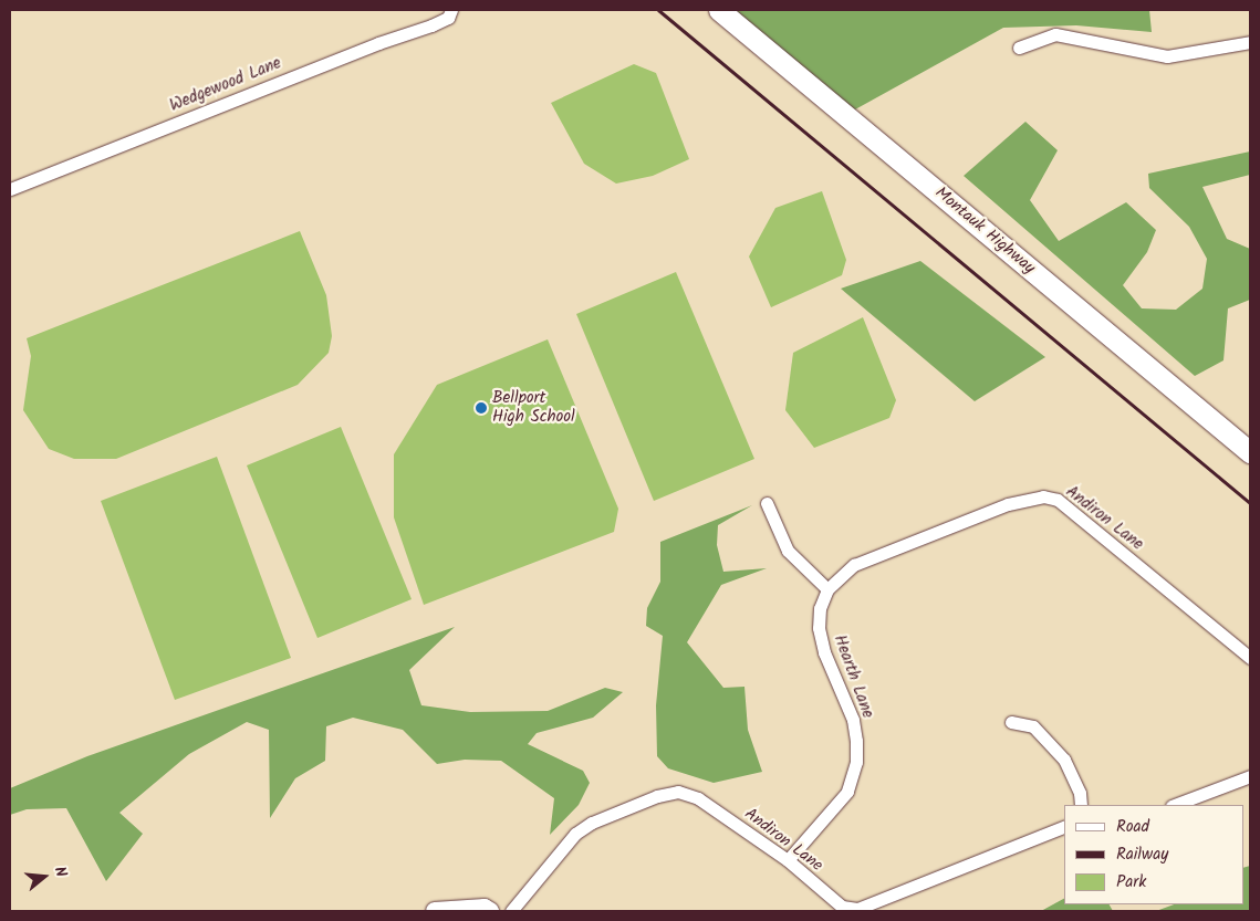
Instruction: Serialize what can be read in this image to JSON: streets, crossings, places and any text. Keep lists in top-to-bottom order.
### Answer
{
  "streets": {
    "main road": ["Montauk Highway"],
    "street": ["Wedgewood Lane", "Andiron Lane", "Hearth Lane"]
  },
  "crossings": [
    ["Andiron Lane", "Hearth Lane"]
  ],
  "places": ["Bellport High School"],
  "legend": ["Road", "Railway", "Park"],
  "north": "right"
}
